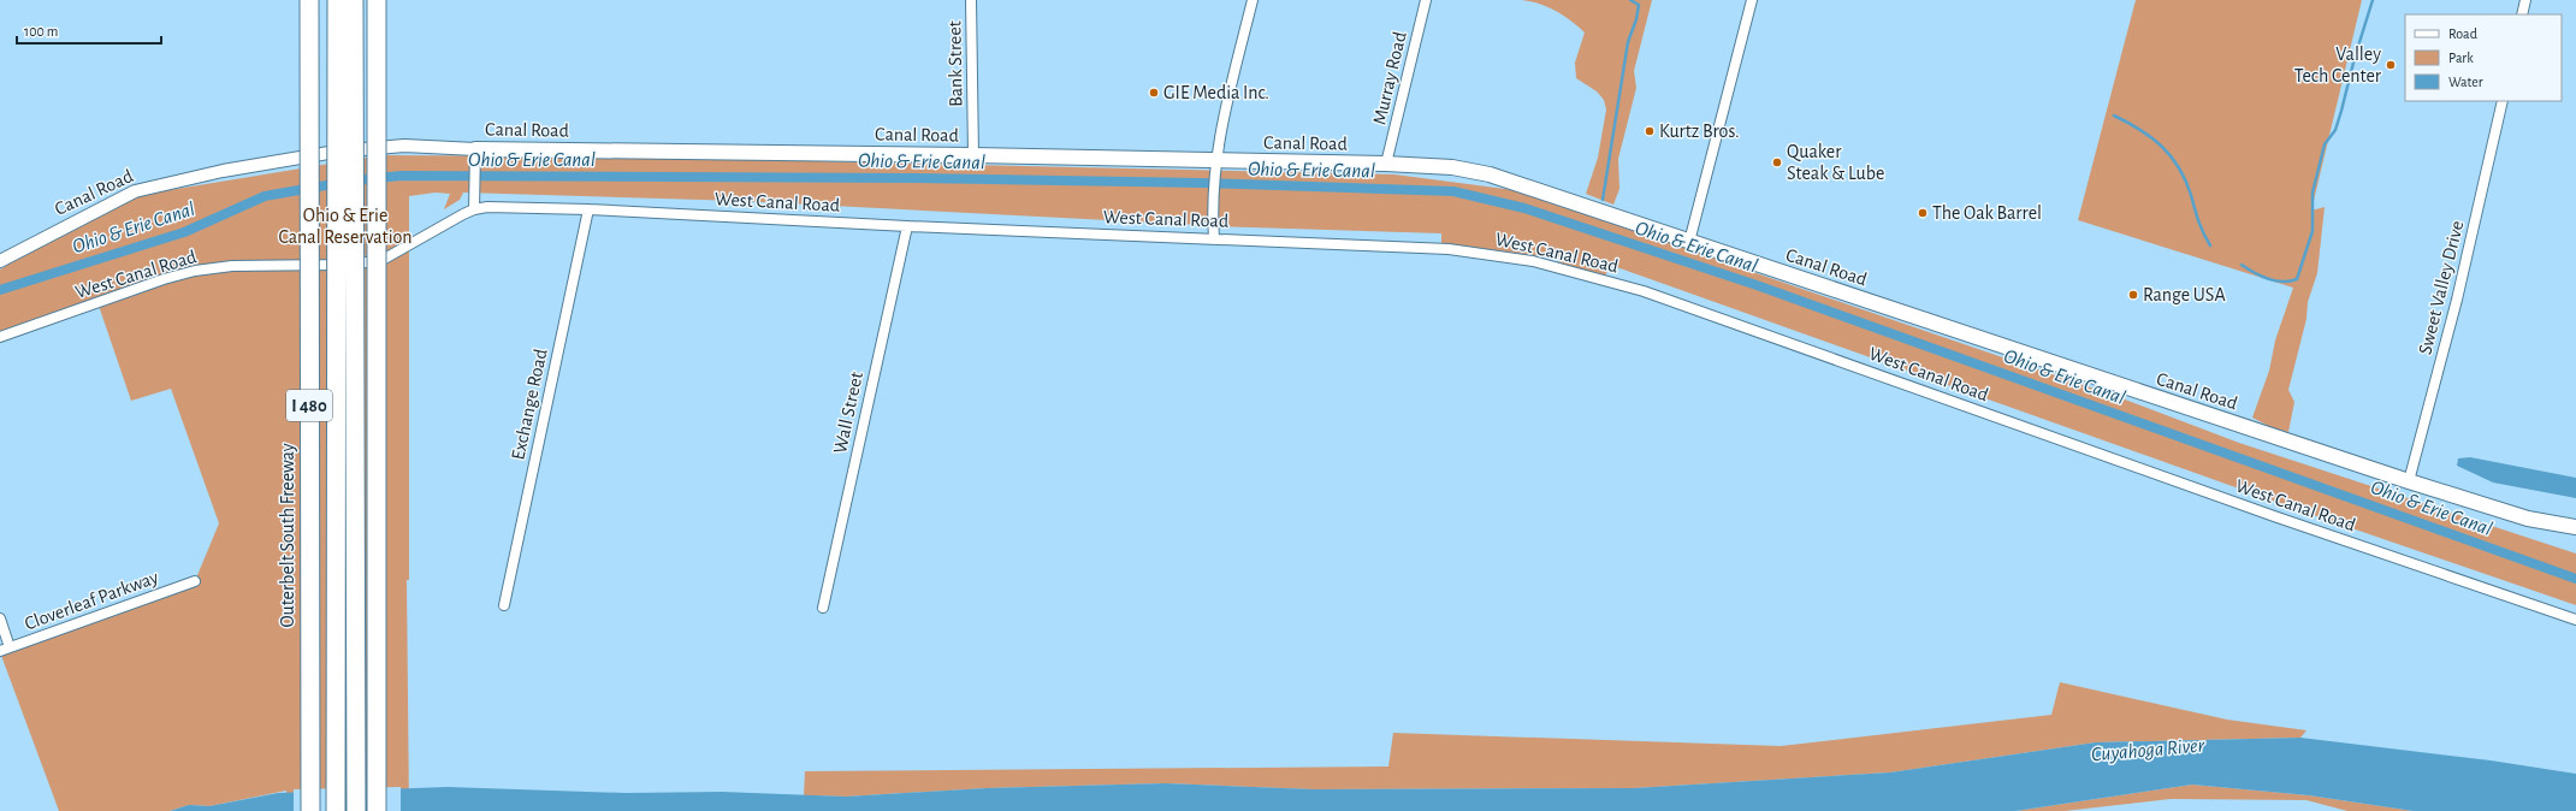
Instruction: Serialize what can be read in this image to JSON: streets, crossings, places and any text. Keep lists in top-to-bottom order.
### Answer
{
  "streets": {
    "highway": ["I 480", "Outerbelt South Freeway"],
    "main road": ["Canal Road"],
    "street": [
      "Bank Street",
      "Murray Road",
      "West Canal Road",
      "Sweet Valley Drive",
      "Exchange Road",
      "Wall Street",
      "Cloverleaf Parkway"
    ]
  },
  "crossings": [
    ["Bank Street", "Canal Road"],
    ["Murray Road", "Canal Road"],
    ["Canal Road", "Sweet Valley Drive"],
    ["West Canal Road", "Exchange Road"],
    ["West Canal Road", "Wall Street"]
  ],
  "water": ["Ohio & Erie Canal", "Cuyahoga River"],
  "parks": ["Ohio & Erie Canal Reservation"],
  "places": [
    "Valley Tech Center",
    "GIE Media Inc.",
    "Kurtz Bros.",
    "Quaker Steak & Lube",
    "The Oak Barrel",
    "Range USA"
  ],
  "legend": ["Road", "Park", "Water"],
  "scale_bar": "100 m"
}
